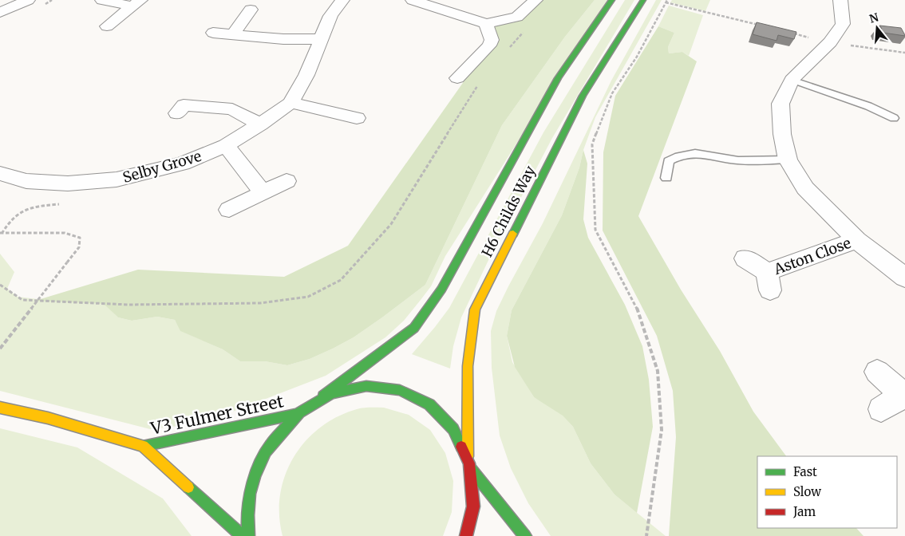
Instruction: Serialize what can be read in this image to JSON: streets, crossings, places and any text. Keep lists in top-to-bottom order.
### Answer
{
  "streets": {
    "street": [
      "Selby Grove",
      "H6 Childs Way",
      "Aston Close",
      "V3 Fulmer Street"
    ]
  },
  "legend": ["Fast", "Slow", "Jam"],
  "north": "top"
}
